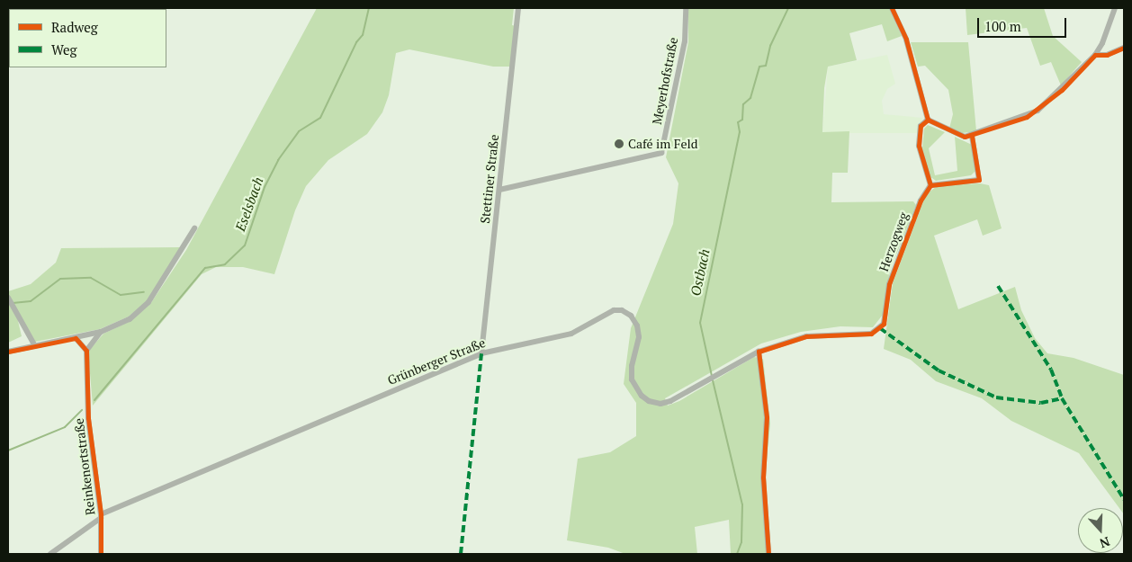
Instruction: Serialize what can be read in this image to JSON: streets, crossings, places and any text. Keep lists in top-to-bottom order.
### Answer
{
  "streets": {
    "street": [
      "Meyerhofstraße",
      "Stettiner Straße",
      "Herzogweg",
      "Grünberger Straße",
      "Reinkenortstraße"
    ]
  },
  "crossings": [
    ["Meyerhofstraße", "Stettiner Straße"],
    ["Stettiner Straße", "Grünberger Straße"],
    ["Herzogweg", "Grünberger Straße"],
    ["Grünberger Straße", "Reinkenortstraße"]
  ],
  "water": ["Eselsbach", "Ostbach"],
  "places": ["Café im Feld"],
  "legend": ["Radweg", "Weg"],
  "scale_bar": "100 m",
  "north": "bottom"
}
